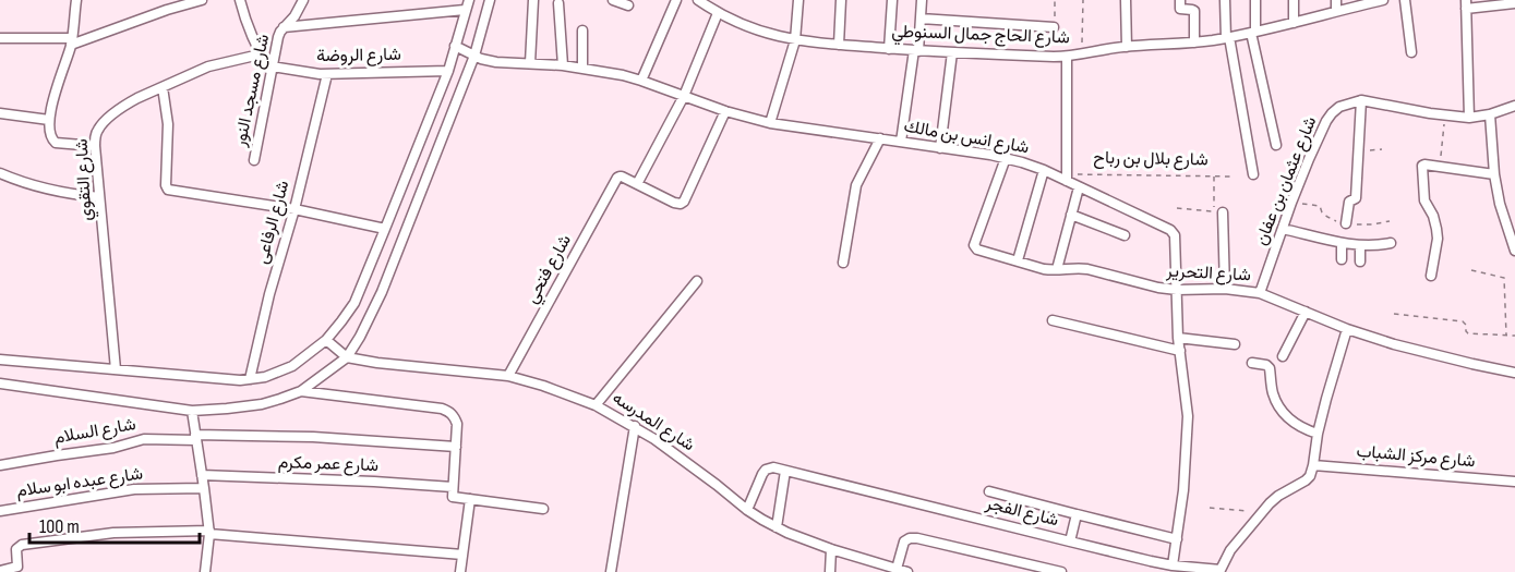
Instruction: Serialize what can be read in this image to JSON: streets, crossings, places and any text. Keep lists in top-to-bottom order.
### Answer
{
  "streets": {
    "street": [
      "شارع الحاج جمال السنوطي",
      "شارع الروضة",
      "شارع مسجد النور",
      "شارع انس بن مالك",
      "شارع التقوي",
      "شارع عثمان بن عفان",
      "شارع الرفاعى",
      "شارع فتحي",
      "شارع التحرير",
      "شارع المدرسه",
      "شارع السلام",
      "شارع مركز الشباب",
      "شارع عمر مكرم",
      "شارع عبده ابو سلام",
      "شارع الفجر"
    ],
    "path": ["شارع بلال بن رباح"]
  },
  "crossings": [
    ["شارع الروضة", "شارع مسجد النور"],
    ["شارع الروضة", "شارع الرفاعى"],
    ["شارع انس بن مالك", "شارع بلال بن رباح"],
    ["شارع انس بن مالك", "شارع التحرير"],
    ["شارع انس بن مالك", "شارع الفجر"],
    ["شارع عثمان بن عفان", "شارع التحرير"],
    ["شارع فتحي", "شارع المدرسه"]
  ],
  "scale_bar": "100 m"
}
